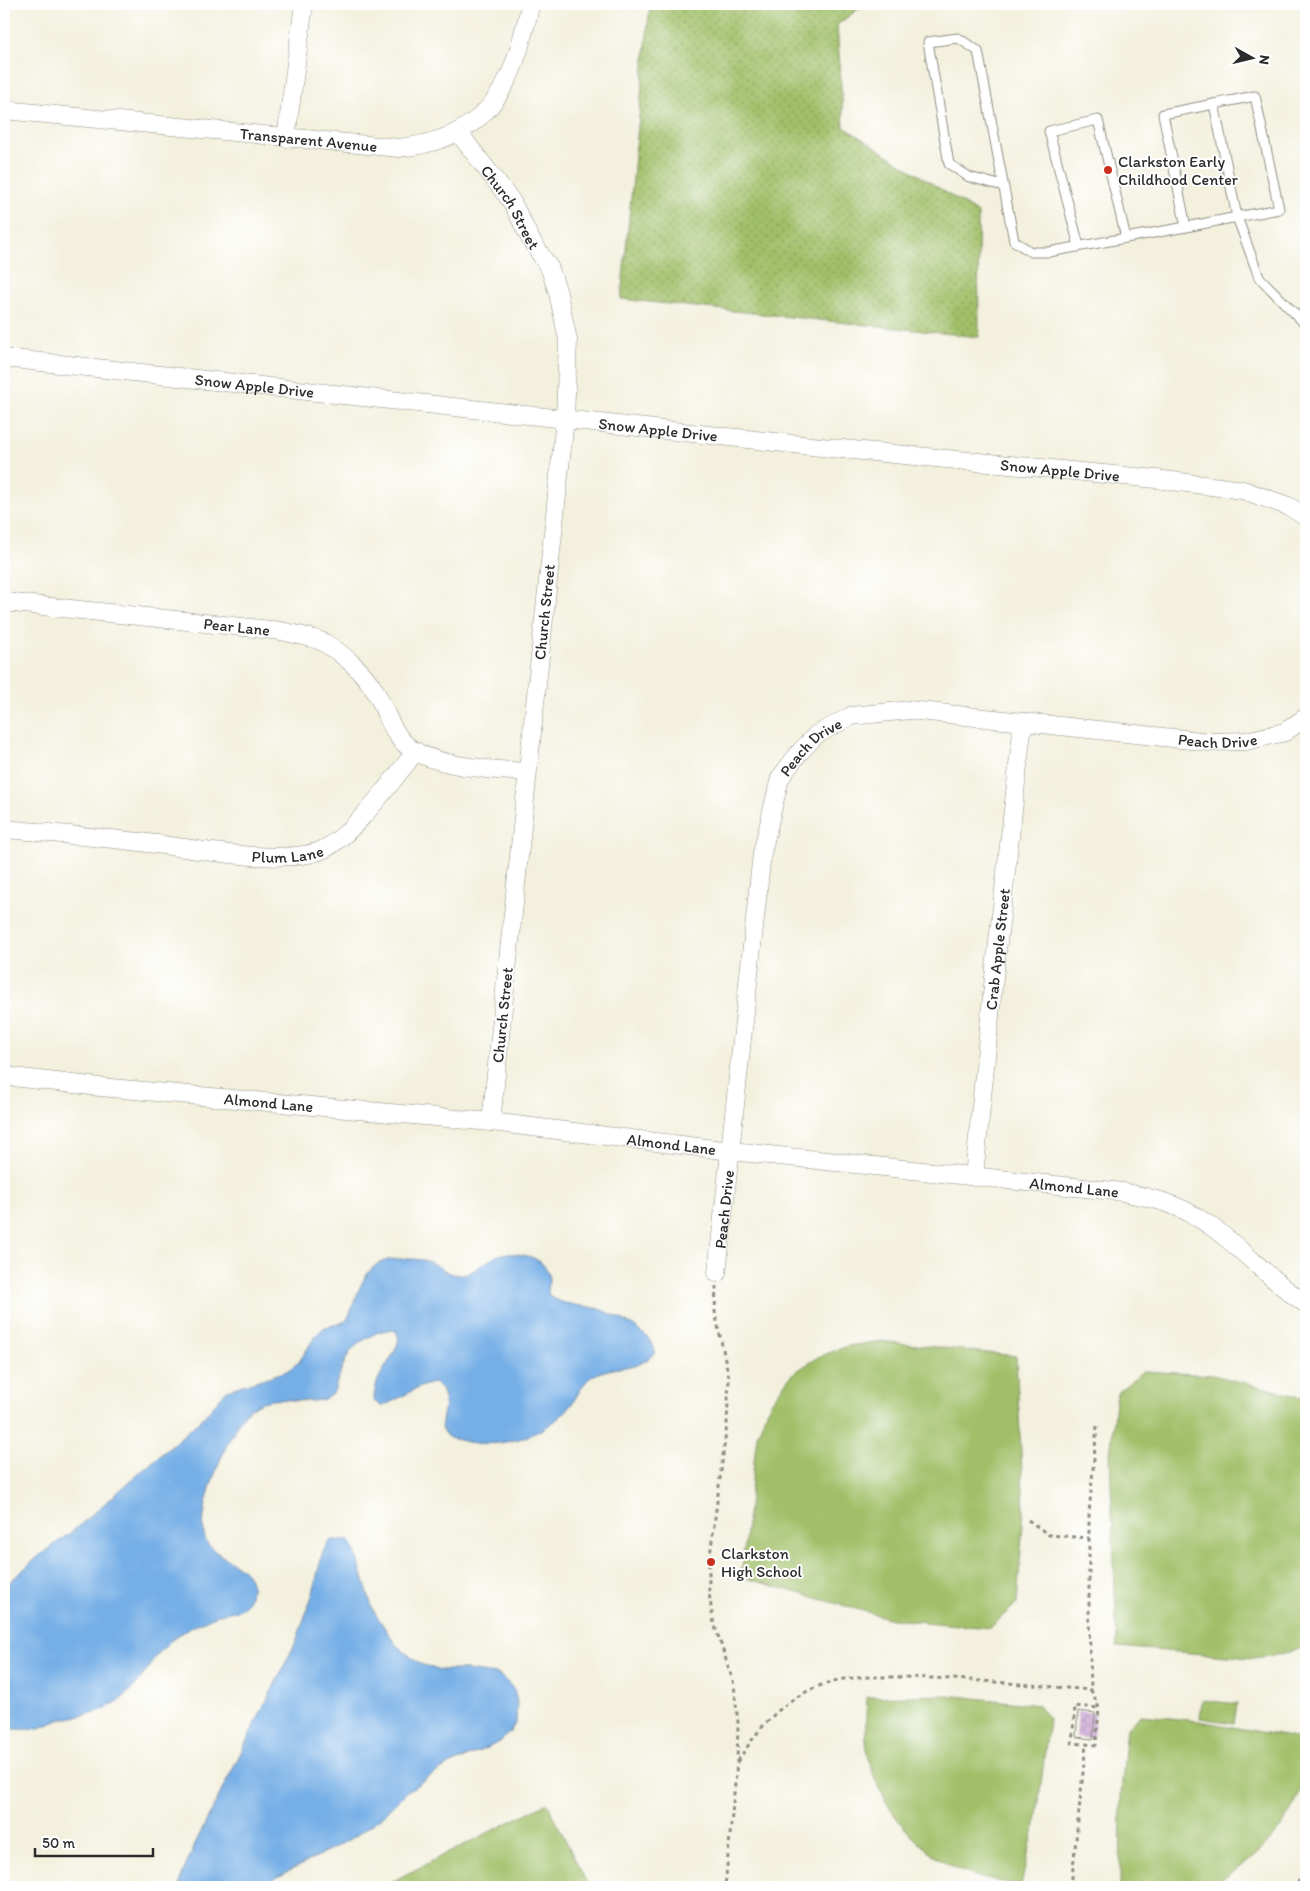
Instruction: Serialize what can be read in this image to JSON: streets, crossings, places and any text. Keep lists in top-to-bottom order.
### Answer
{
  "streets": {
    "street": [
      "Transparent Avenue",
      "Church Street",
      "Snow Apple Drive",
      "Pear Lane",
      "Peach Drive",
      "Plum Lane",
      "Crab Apple Street",
      "Almond Lane"
    ]
  },
  "crossings": [
    ["Transparent Avenue", "Church Street"],
    ["Church Street", "Snow Apple Drive"],
    ["Church Street", "Almond Lane"],
    ["Pear Lane", "Plum Lane"],
    ["Peach Drive", "Crab Apple Street"],
    ["Peach Drive", "Almond Lane"],
    ["Crab Apple Street", "Almond Lane"]
  ],
  "places": ["Clarkston Early Childhood Center", "Clarkston High School"],
  "scale_bar": "50 m",
  "north": "right"
}
